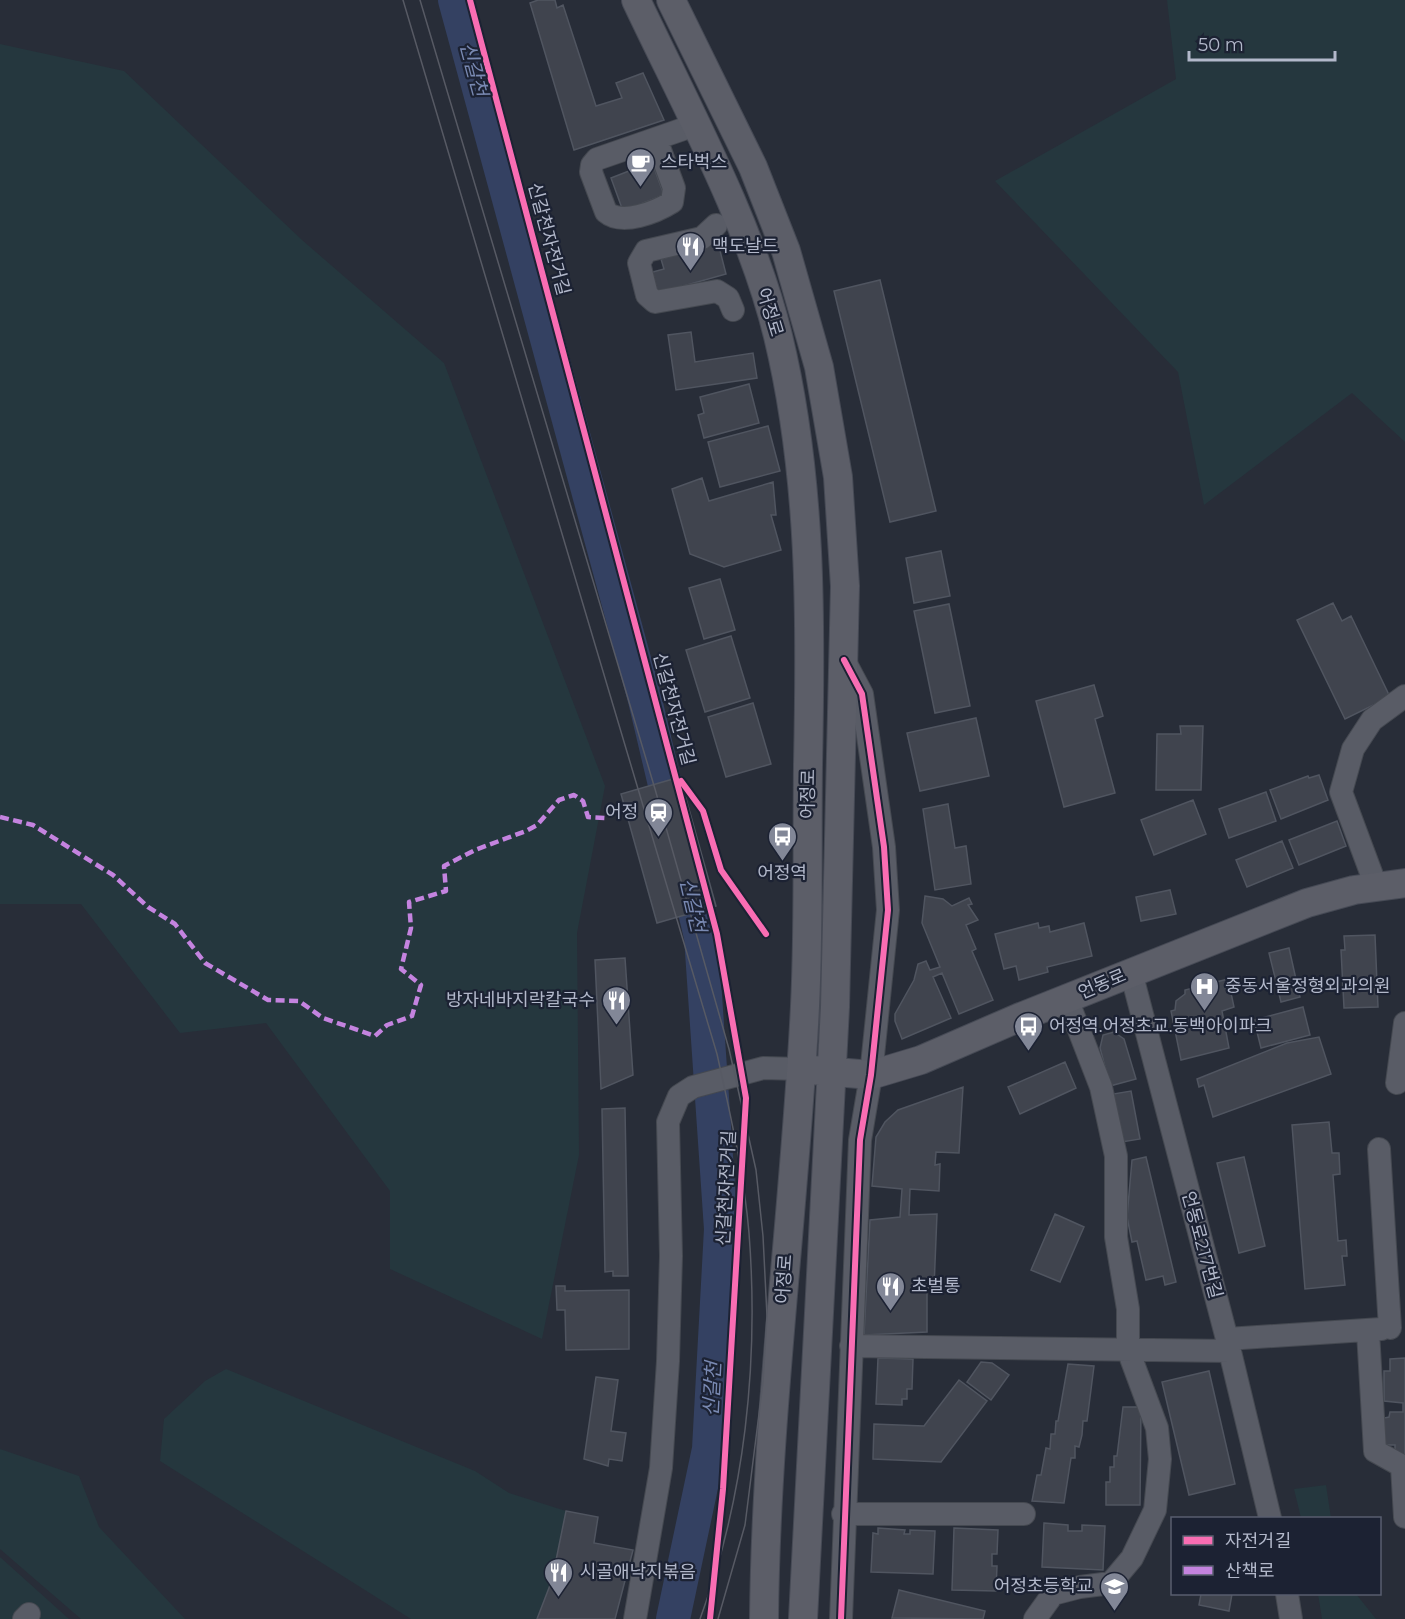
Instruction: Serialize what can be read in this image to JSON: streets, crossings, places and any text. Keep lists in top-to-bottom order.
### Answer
{
  "streets": {
    "main road": ["어정로", "언동로"],
    "street": ["언동로217번길"],
    "cycle path": ["신갈천자전거길"]
  },
  "crossings": [
    ["어정로", "언동로"],
    ["언동로", "언동로217번길"]
  ],
  "water": ["신갈천"],
  "places": {
    "cafe": ["스타벅스"],
    "restaurant": [
      "맥도날드",
      "방자네바지락칼국수",
      "초벌통",
      "시골애낙지볶음"
    ],
    "station": ["어정"],
    "bus stop": ["어정역", "어정역.어정초교.동백아이파크"],
    "hospital": ["중동서울정형외과의원"],
    "school or university": ["어정초등학교"]
  },
  "legend": ["자전거길", "산책로"],
  "scale_bar": "50 m"
}
